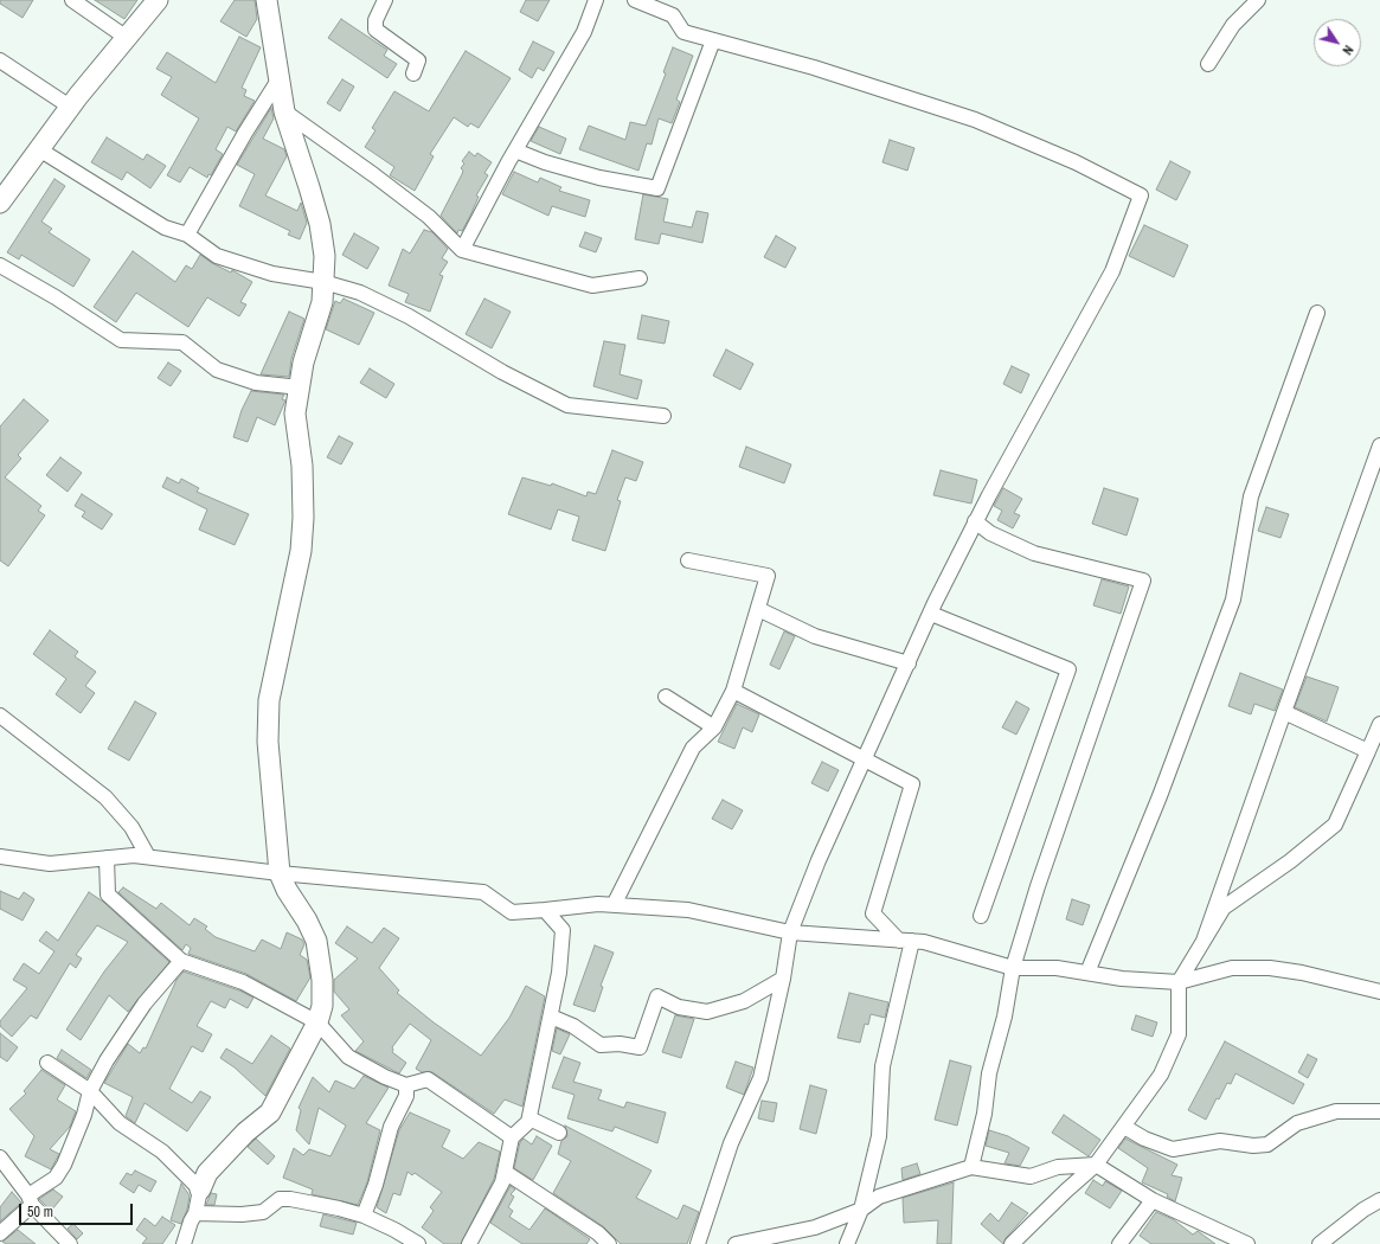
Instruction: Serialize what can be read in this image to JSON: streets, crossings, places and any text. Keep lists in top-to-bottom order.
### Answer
{
  "scale_bar": "50 m",
  "north": "bottom right"
}
